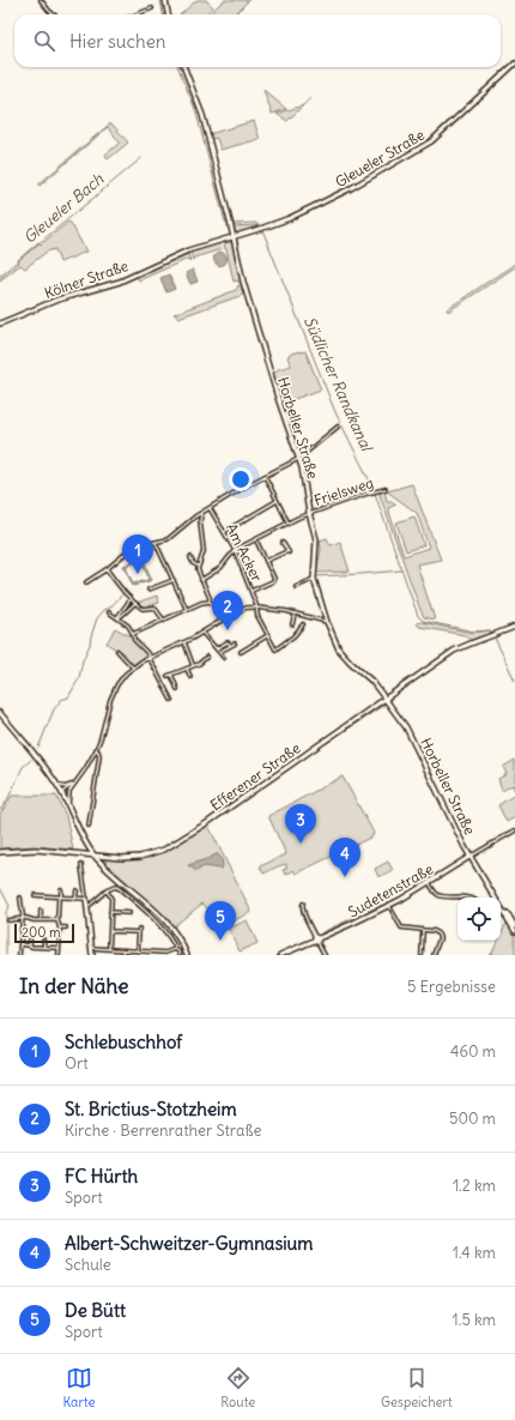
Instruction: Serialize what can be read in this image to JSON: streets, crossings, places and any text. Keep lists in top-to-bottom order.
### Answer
{
  "streets": {
    "street": [
      "Gleueler Straße",
      "Kölner Straße",
      "Horbeller Straße",
      "Frielsweg",
      "Am Acker",
      "Efferener Straße",
      "Sudetenstraße"
    ]
  },
  "crossings": [
    ["Gleueler Straße", "Kölner Straße"],
    ["Gleueler Straße", "Horbeller Straße"],
    ["Kölner Straße", "Horbeller Straße"],
    ["Horbeller Straße", "Frielsweg"],
    ["Horbeller Straße", "Efferener Straße"],
    ["Horbeller Straße", "Sudetenstraße"],
    ["Frielsweg", "Am Acker"]
  ],
  "water": ["Gleueler Bach", "Südlicher Randkanal"],
  "scale_bar": "200 m",
  "page": {
    "search": "Hier suchen",
    "pins": [
      "1",
      "2",
      "3",
      "4",
      "5"
    ],
    "scale": "200 m",
    "heading": ["In der Nähe", "5 Ergebnisse"],
    "list": [
      {
        "mark": "1",
        "name": "Schlebuschhof",
        "note": "Ort",
        "value": "460 m"
      },
      {
        "mark": "2",
        "name": "St. Brictius-Stotzheim",
        "note": "Kirche · Berrenrather Straße",
        "value": "500 m"
      },
      {
        "mark": "3",
        "name": "FC Hürth",
        "note": "Sport",
        "value": "1.2 km"
      },
      {
        "mark": "4",
        "name": "Albert-Schweitzer-Gymnasium",
        "note": "Schule",
        "value": "1.4 km"
      },
      {
        "mark": "5",
        "name": "De Bütt",
        "note": "Sport",
        "value": "1.5 km"
      }
    ],
    "nav": ["Karte", "Route", "Gespeichert"]
  }
}
